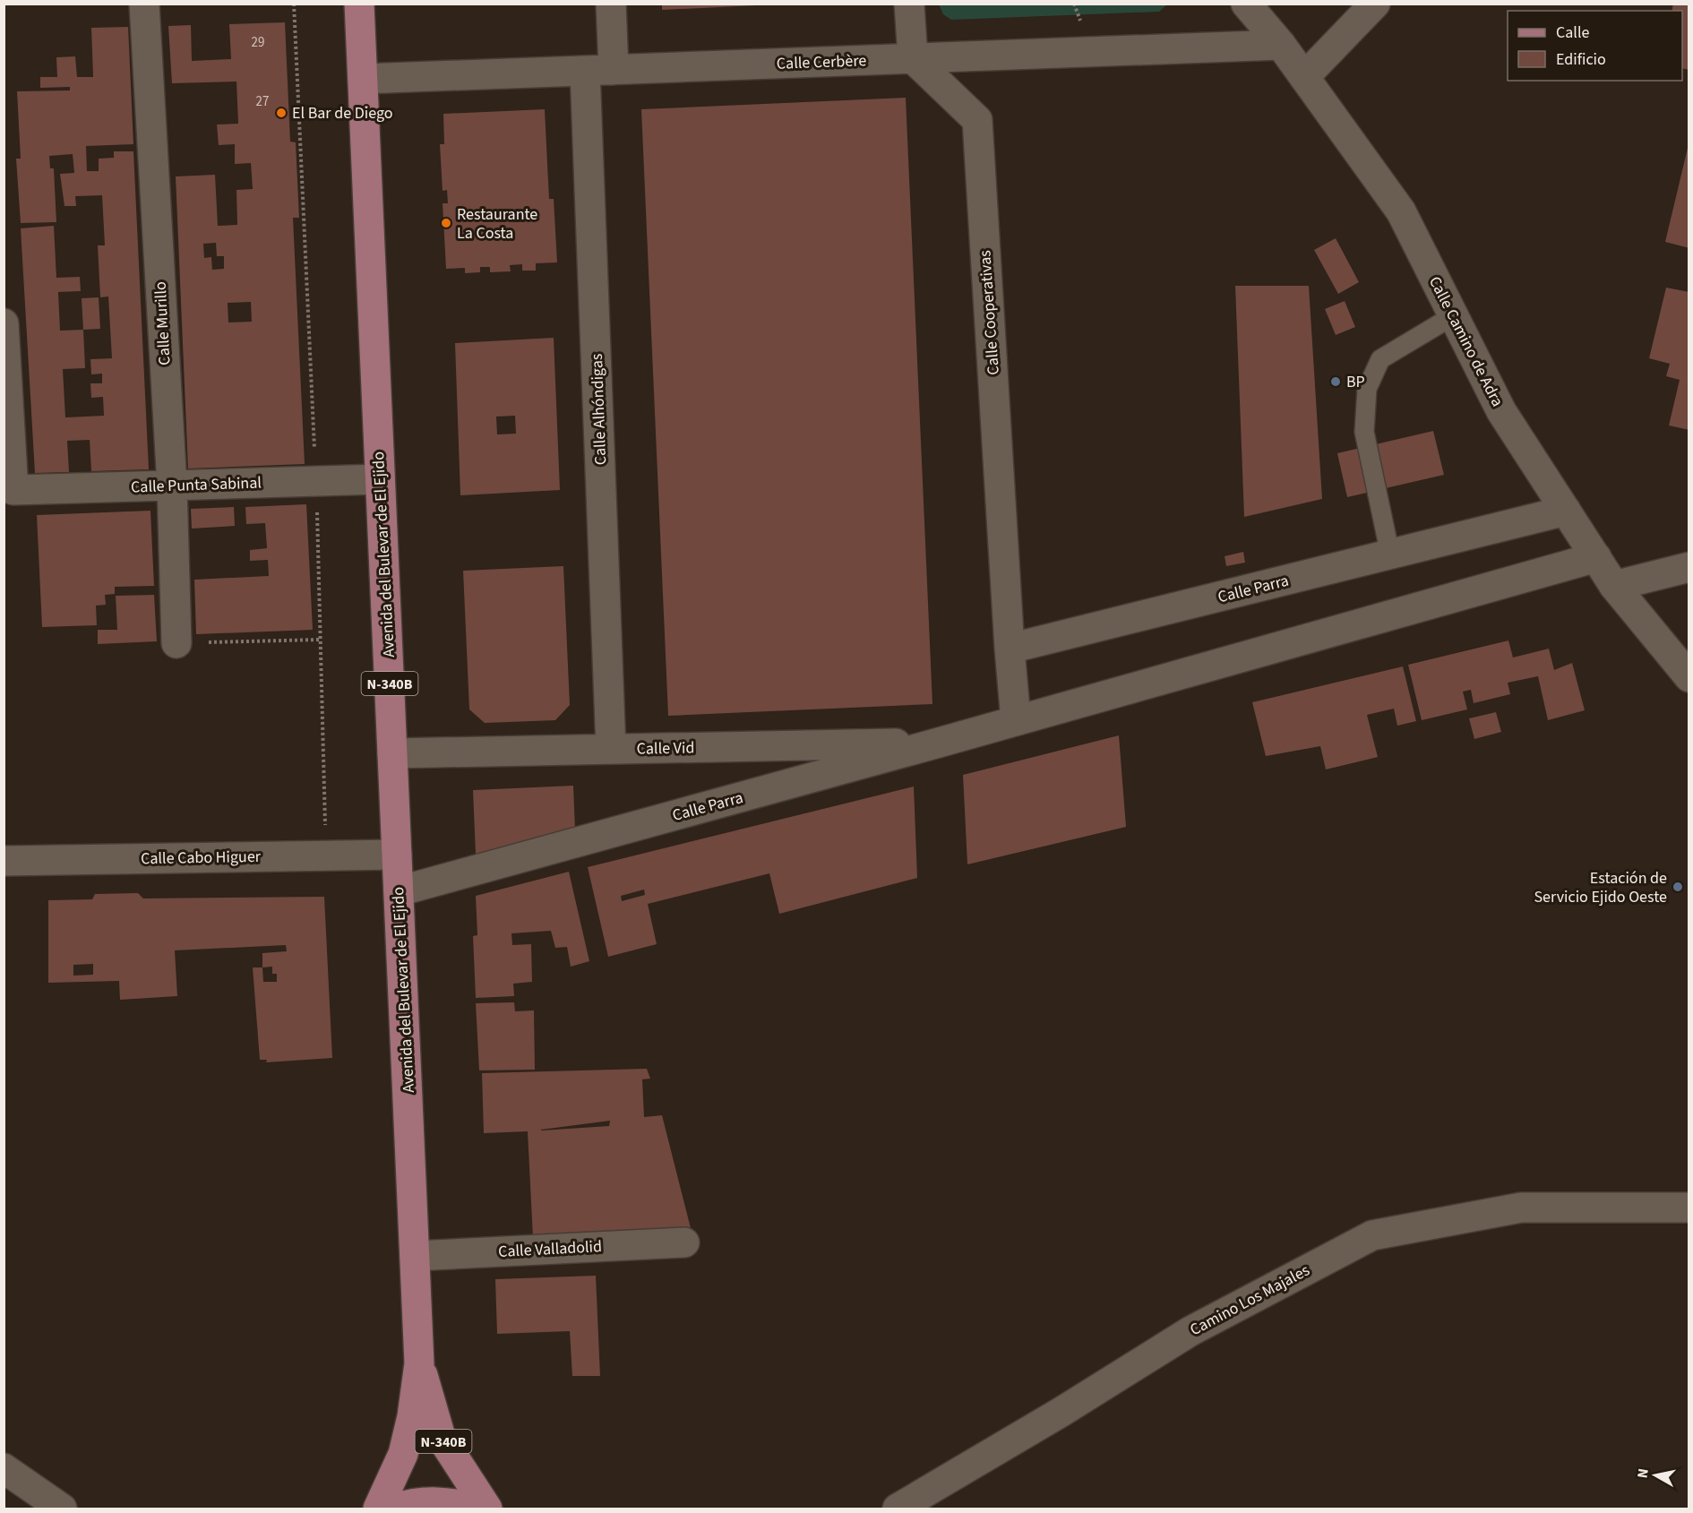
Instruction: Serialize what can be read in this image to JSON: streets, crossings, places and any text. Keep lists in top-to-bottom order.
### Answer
{
  "streets": {
    "main road": ["Avenida del Bulevar de El Ejido", "N-340B"],
    "street": [
      "Calle Cerbère",
      "Calle Cooperativas",
      "Calle Murillo",
      "Calle Camino de Adra",
      "Calle Alhóndigas",
      "Calle Punta Sabinal",
      "Calle Parra",
      "Calle Vid",
      "Calle Cabo Higuer",
      "Calle Valladolid",
      "Camino Los Majales"
    ]
  },
  "crossings": [
    ["Calle Cerbère", "Calle Cooperativas"],
    ["Calle Cerbère", "Calle Camino de Adra"],
    ["Calle Cerbère", "Calle Alhóndigas"],
    ["Calle Cerbère", "Avenida del Bulevar de El Ejido"],
    ["Calle Cooperativas", "Calle Parra"],
    ["Calle Murillo", "Calle Punta Sabinal"],
    ["Calle Camino de Adra", "Calle Parra"],
    ["Calle Alhóndigas", "Calle Vid"],
    ["Calle Punta Sabinal", "Avenida del Bulevar de El Ejido"],
    ["Avenida del Bulevar de El Ejido", "Calle Parra"],
    ["Avenida del Bulevar de El Ejido", "N-340B"],
    ["Avenida del Bulevar de El Ejido", "Calle Vid"],
    ["Avenida del Bulevar de El Ejido", "Calle Cabo Higuer"],
    ["Avenida del Bulevar de El Ejido", "Calle Valladolid"],
    ["Calle Parra", "Calle Vid"]
  ],
  "places": [
    "El Bar de Diego",
    "Restaurante La Costa",
    "BP",
    "Estación de Servicio Ejido Oeste"
  ],
  "house_numbers": ["29", "27"],
  "legend": ["Calle", "Edificio"],
  "north": "left"
}
